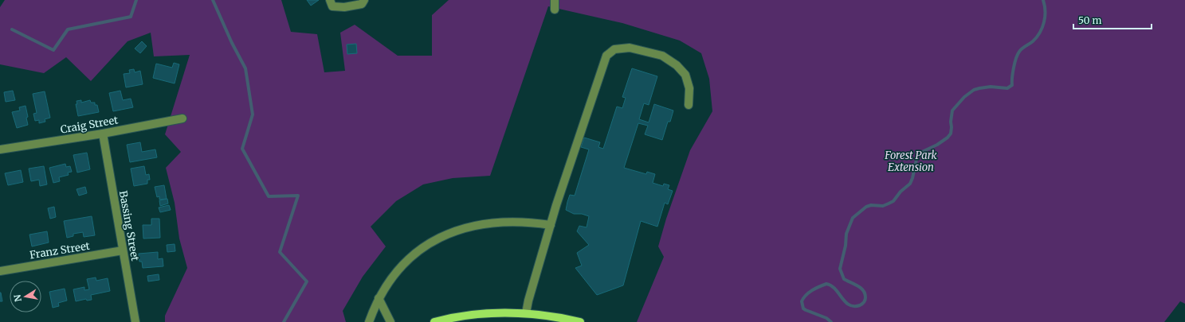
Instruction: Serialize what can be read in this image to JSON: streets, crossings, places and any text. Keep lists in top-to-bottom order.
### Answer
{
  "streets": {
    "street": ["Craig Street", "Bassing Street", "Franz Street"]
  },
  "crossings": [
    ["Craig Street", "Bassing Street"],
    ["Bassing Street", "Franz Street"]
  ],
  "parks": ["Forest Park Extension"],
  "scale_bar": "50 m",
  "north": "left"
}
